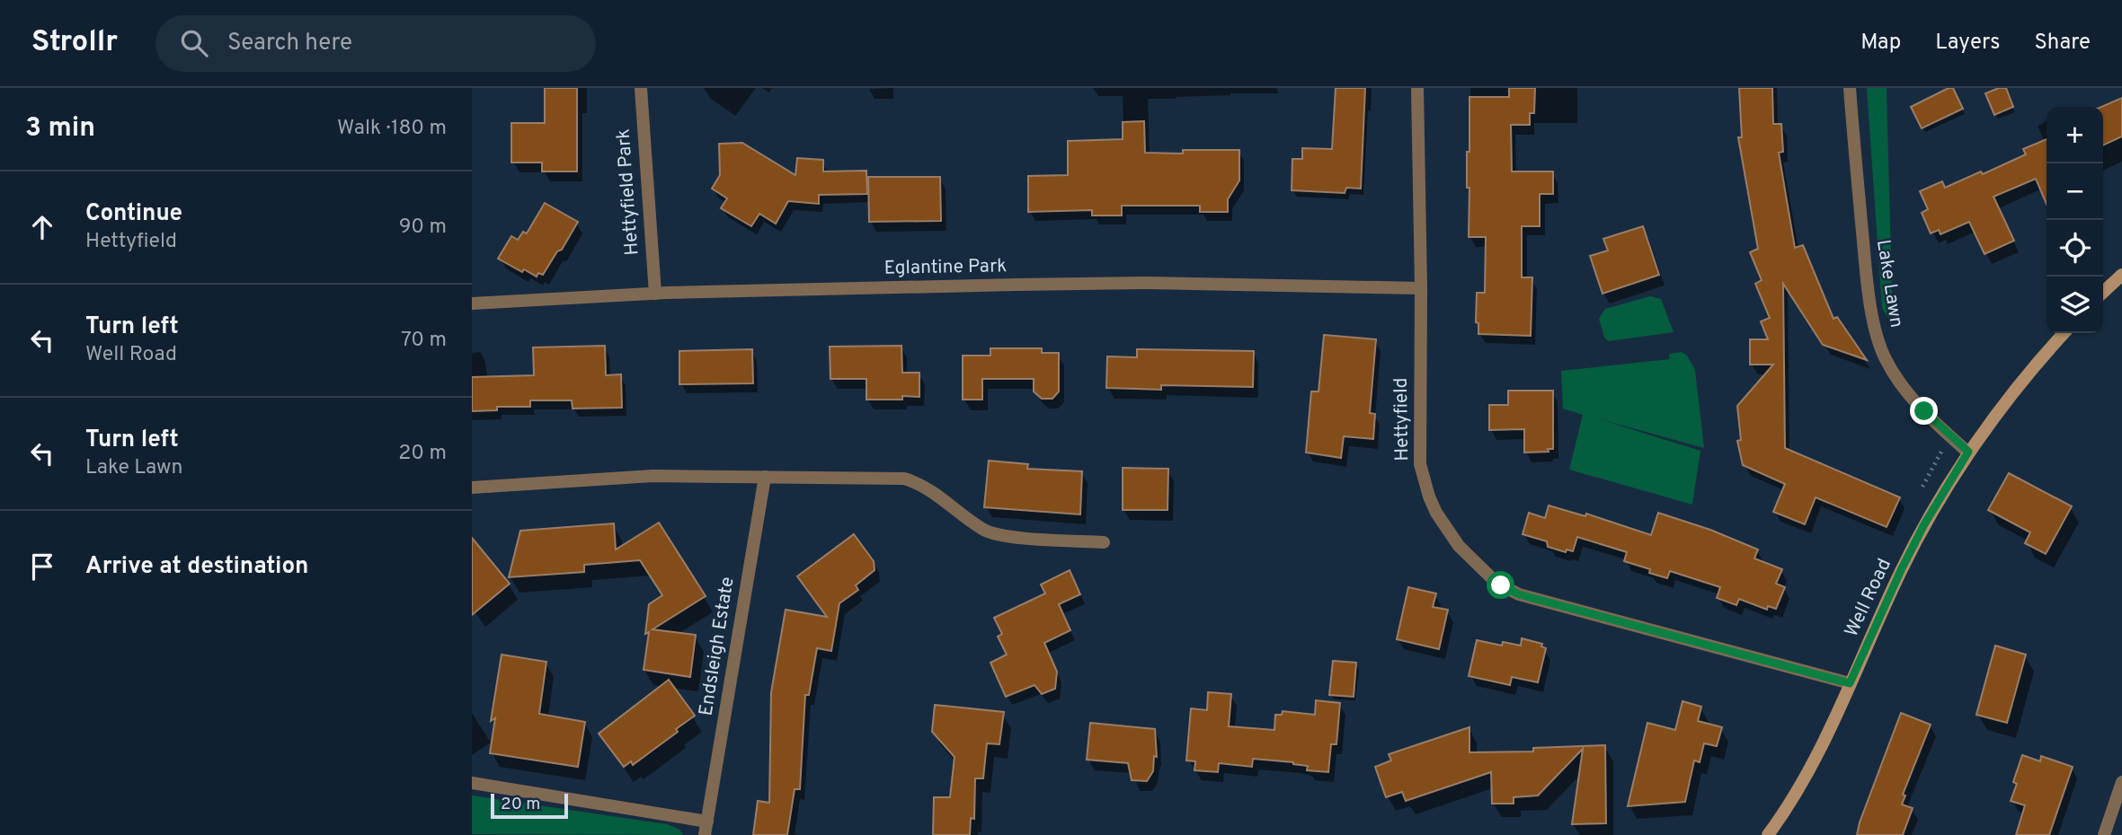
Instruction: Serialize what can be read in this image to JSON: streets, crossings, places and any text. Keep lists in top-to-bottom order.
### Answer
{
  "streets": {
    "main road": ["Well Road"],
    "street": [
      "Hettyfield Park",
      "Eglantine Park",
      "Lake Lawn",
      "Hettyfield",
      "Endsleigh Estate"
    ]
  },
  "crossings": [
    ["Hettyfield Park", "Eglantine Park"],
    ["Eglantine Park", "Hettyfield"],
    ["Lake Lawn", "Well Road"],
    ["Hettyfield", "Well Road"]
  ],
  "scale_bar": "20 m",
  "page": {
    "header": "Strollr",
    "search": "Search here",
    "nav": ["Map", "Layers", "Share"],
    "heading": ["3 min", "Walk · 180 m"],
    "map_buttons": ["+", "−"],
    "list": [
      ["Continue", "Hettyfield", "90 m"],
      ["Turn left", "Well Road", "70 m"],
      ["Turn left", "Lake Lawn", "20 m"],
      "Arrive at destination"
    ],
    "scale": "20 m"
  }
}
